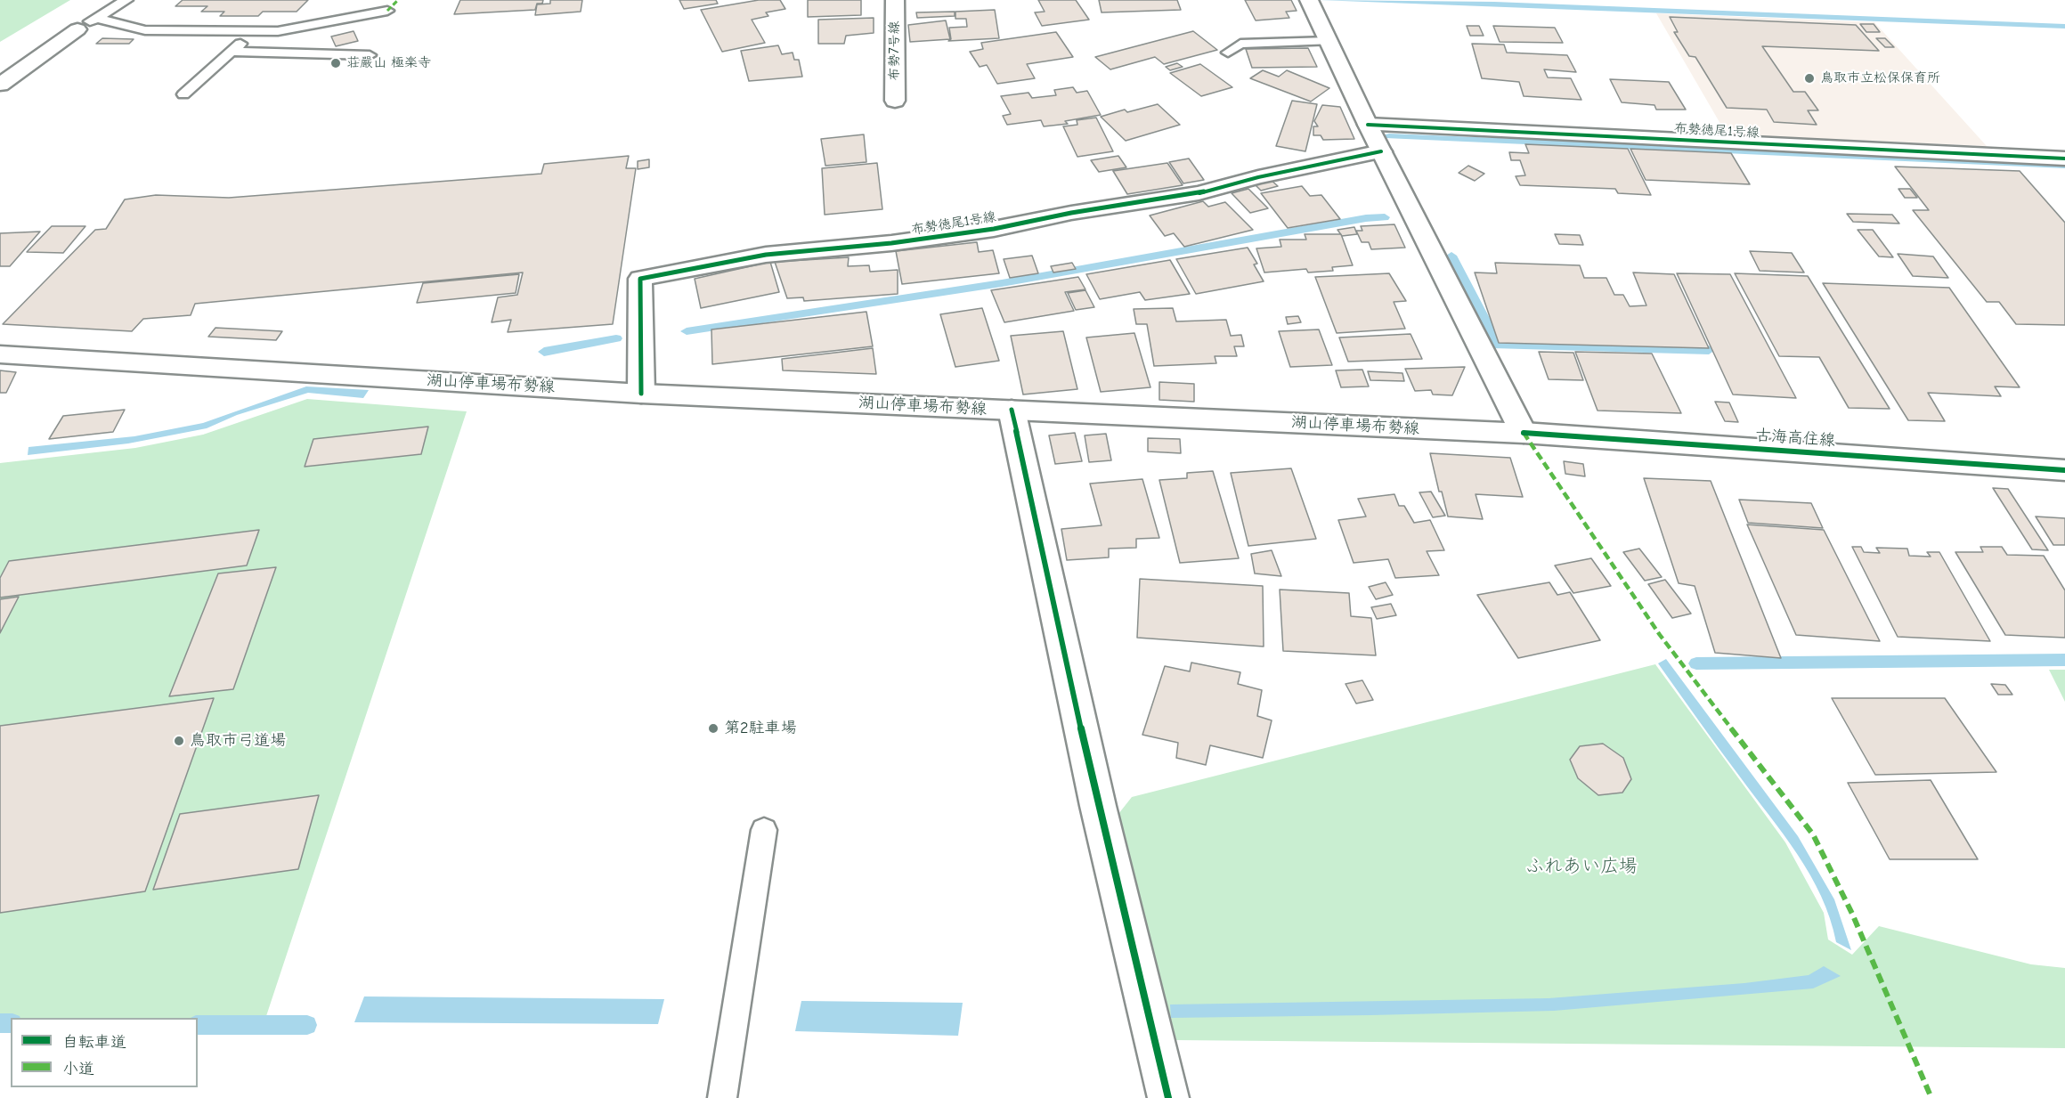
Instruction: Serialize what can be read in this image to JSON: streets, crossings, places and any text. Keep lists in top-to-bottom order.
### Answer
{
  "streets": {
    "street": [
      "布勢7号線",
      "布勢徳尾1号線",
      "湖山停車場布勢線",
      "古海高住線"
    ]
  },
  "crossings": [
    ["布勢徳尾1号線", "湖山停車場布勢線"],
    ["湖山停車場布勢線", "古海高住線"]
  ],
  "parks": ["ふれあい広場"],
  "places": [
    "荘嚴山 極楽寺",
    "鳥取市立松保保育所",
    "第2駐車場",
    "鳥取市弓道場"
  ],
  "legend": ["自転車道", "小道"]
}
